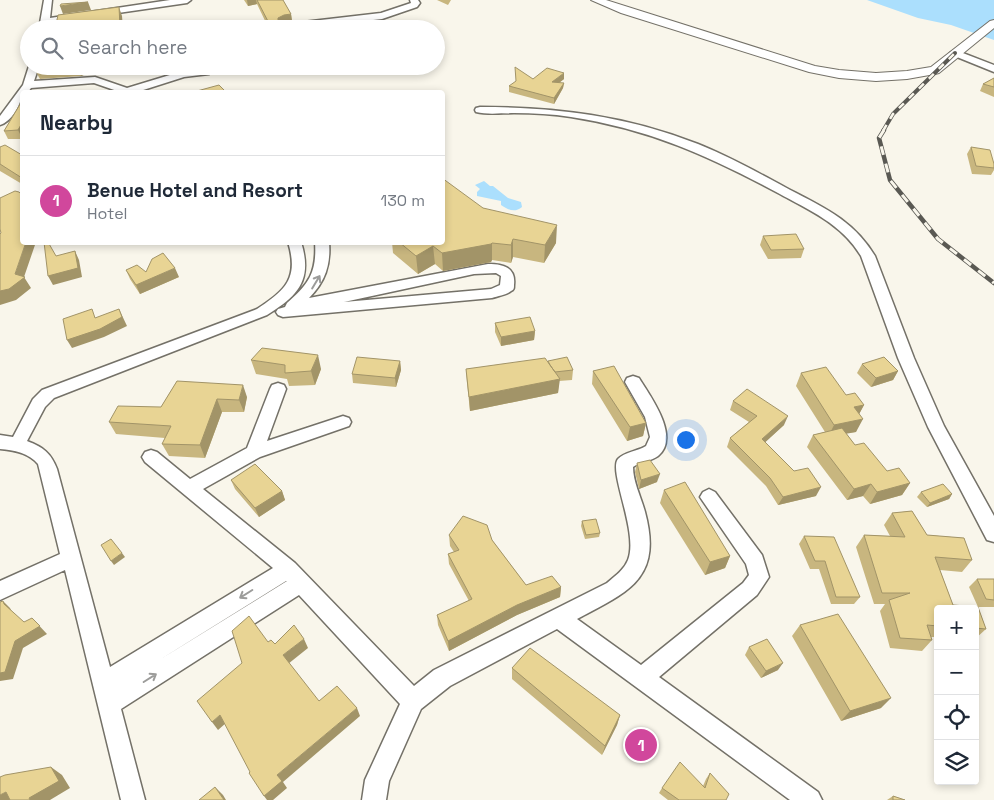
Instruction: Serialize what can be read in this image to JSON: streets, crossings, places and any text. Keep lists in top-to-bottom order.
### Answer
{
  "page": {
    "search": "Search here",
    "heading": "Nearby",
    "list": [
      {
        "mark": "1",
        "name": "Benue Hotel and Resort",
        "note": "Hotel",
        "value": "130 m"
      }
    ],
    "map_buttons": ["+", "−"],
    "pins": "1"
  }
}
